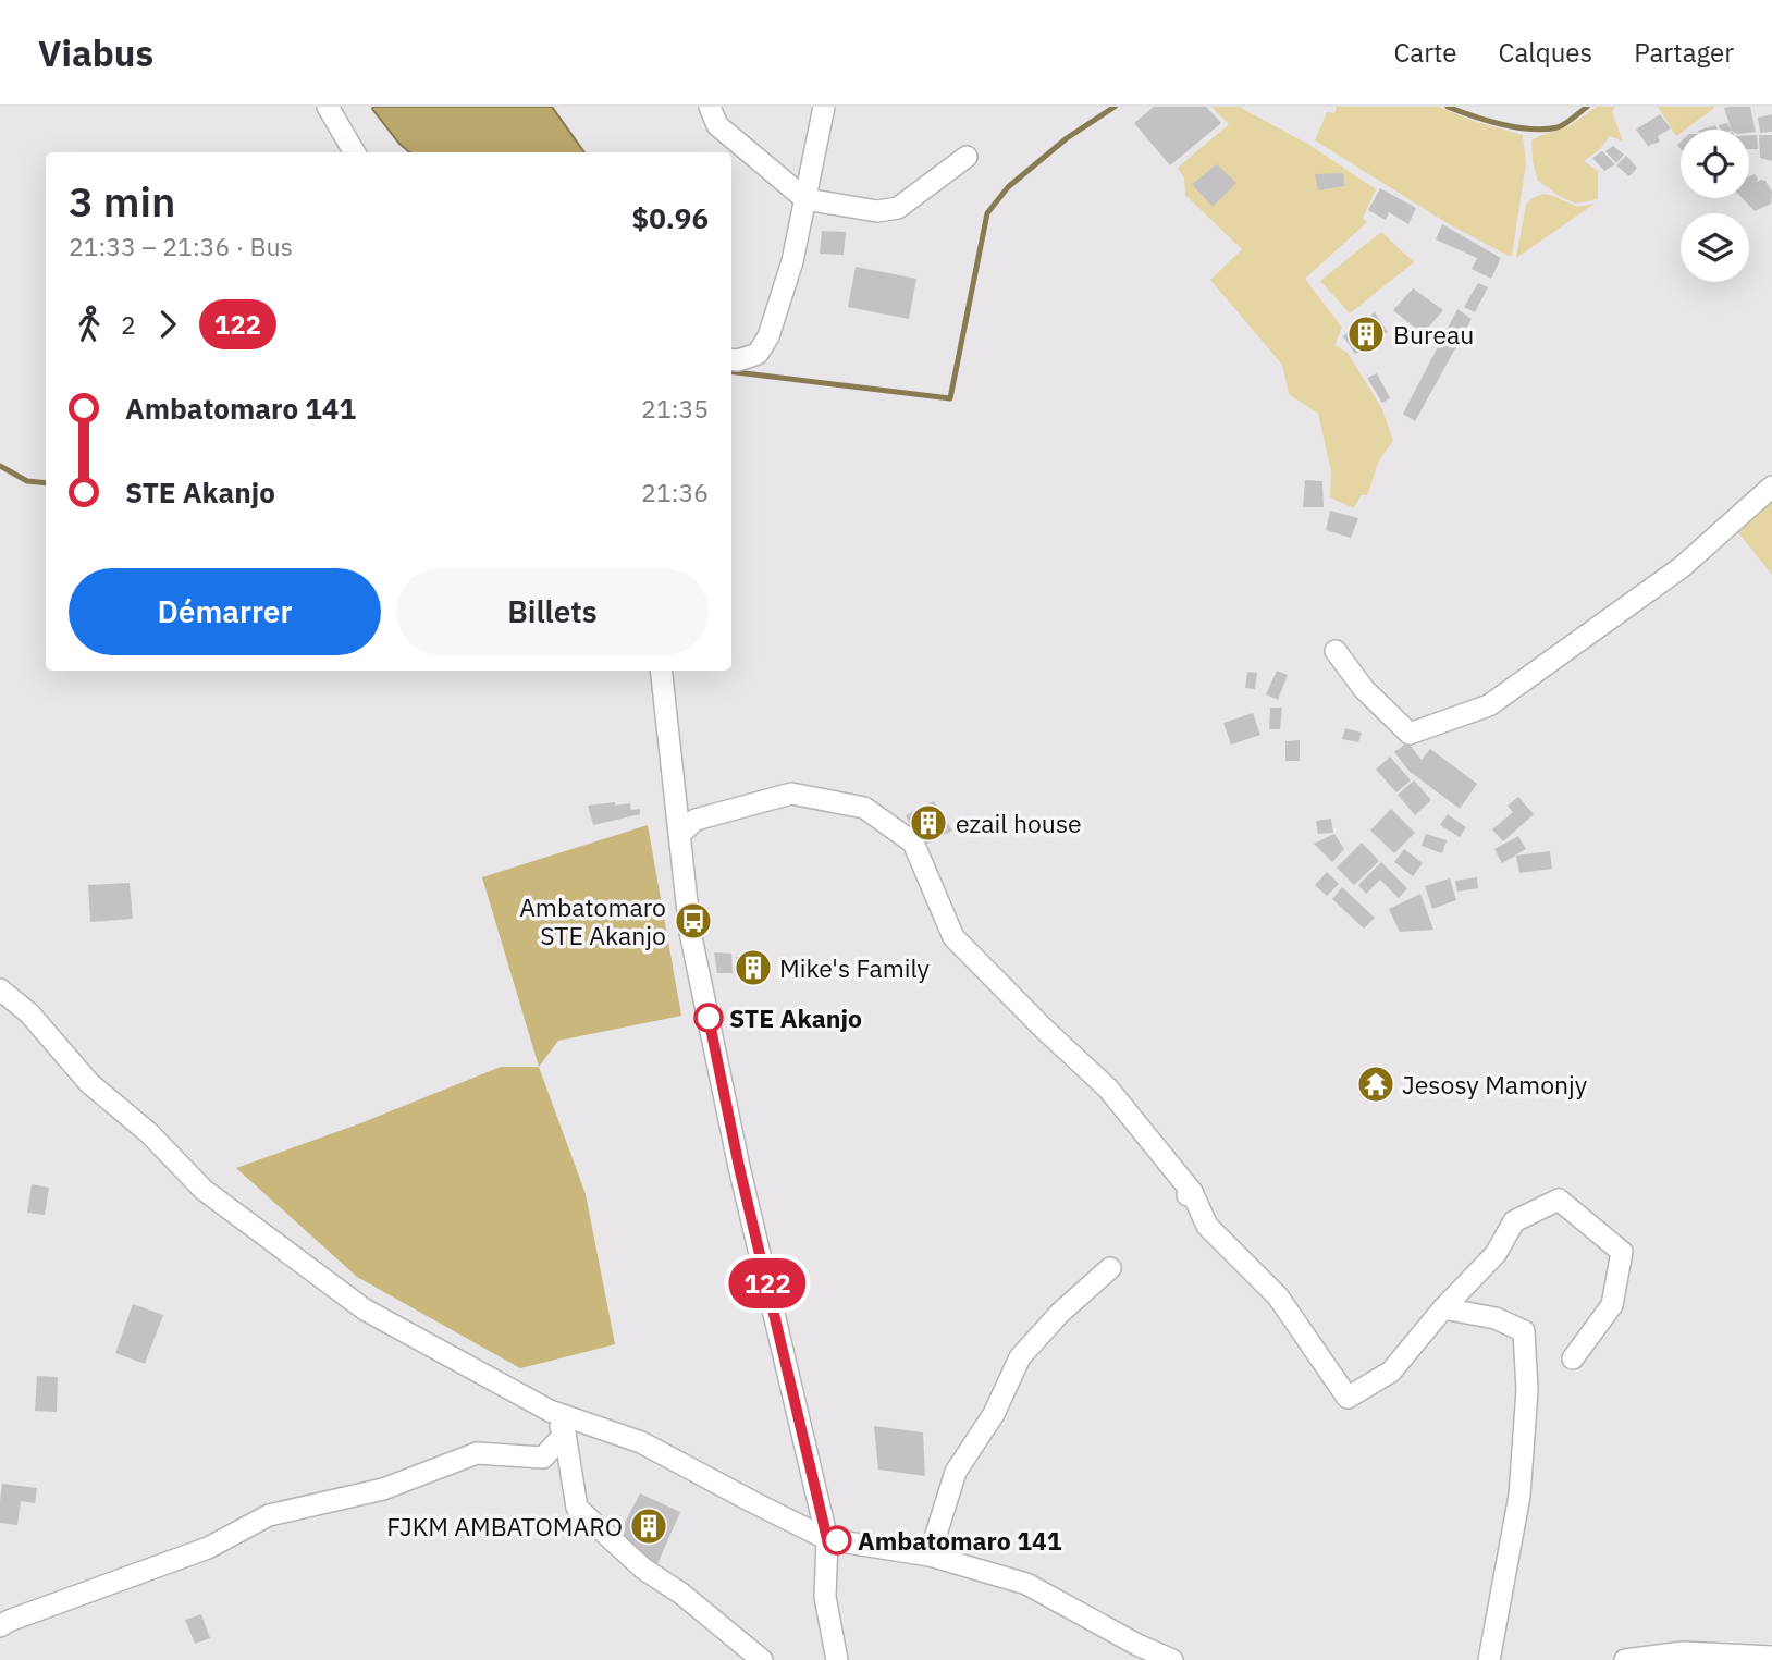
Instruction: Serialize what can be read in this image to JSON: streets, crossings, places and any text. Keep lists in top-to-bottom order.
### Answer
{
  "places": {
    "building": [
      "Bureau",
      "ezail house",
      "Mike's Family",
      "FJKM AMBATOMARO"
    ],
    "bus stop": ["Ambatomaro STE Akanjo"],
    "other": ["STE Akanjo", "Ambatomaro 141"],
    "temple": ["Jesosy Mamonjy"]
  },
  "lines": ["bus line 122"],
  "page": {
    "header": "Viabus",
    "nav": ["Carte", "Calques", "Partager"],
    "on_map": "122",
    "heading": ["3 min", "21:33 – 21:36 · Bus", "$0.96"],
    "legs": ["2", "122"],
    "list": [
      {
        "name": "Ambatomaro 141",
        "value": "21:35"
      },
      {
        "name": "STE Akanjo",
        "value": "21:36"
      }
    ],
    "buttons": ["Démarrer", "Billets"]
  }
}
